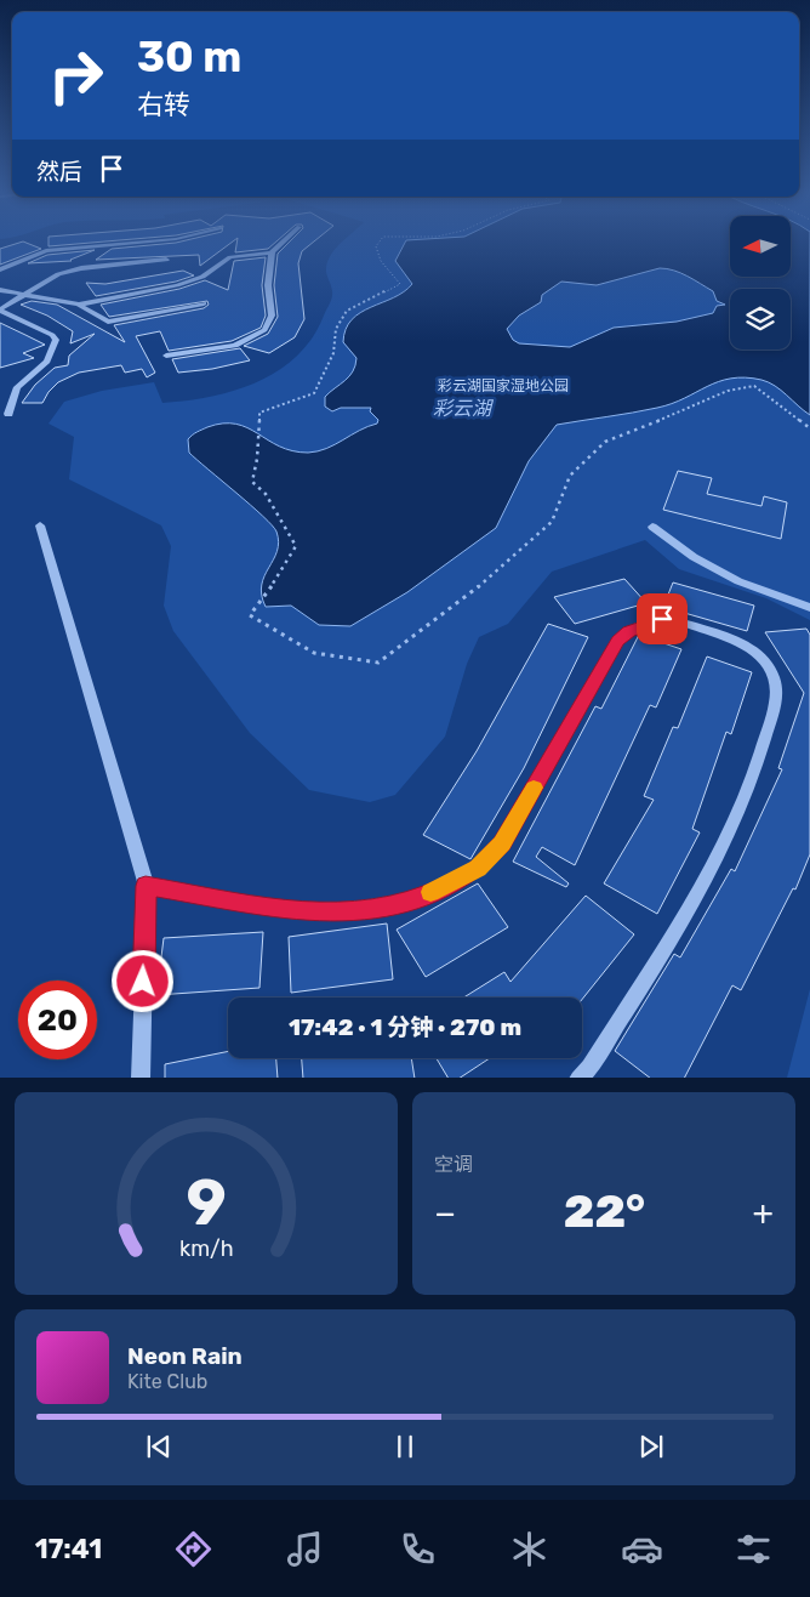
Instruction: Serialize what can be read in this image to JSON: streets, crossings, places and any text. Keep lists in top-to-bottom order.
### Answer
{
  "water": ["彩云湖"],
  "parks": ["彩云湖国家湿地公园"],
  "north": "left",
  "page": {
    "turn": ["30 m", "右转"],
    "then": "然后",
    "limit": "20",
    "trip": "17:42 · 1 分钟 · 270 m",
    "tile": "空调",
    "heat": ["−", "22°", "+"],
    "song": ["Neon Rain", "Kite Club"],
    "tabs": "17:41",
    "gauge": ["9", "km/h"]
  }
}
